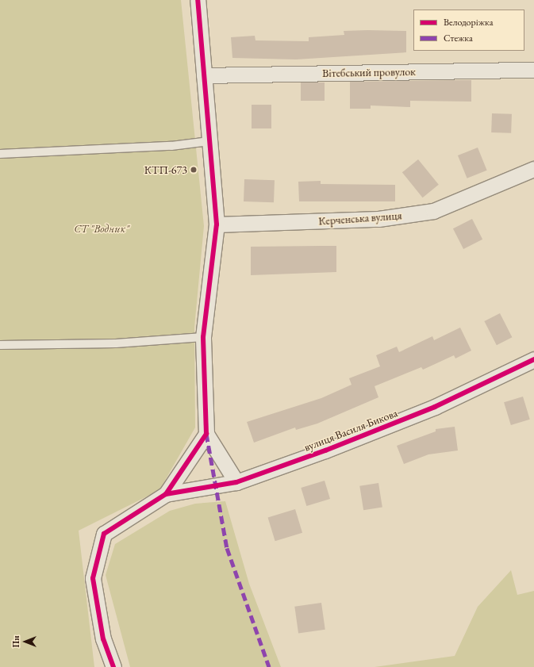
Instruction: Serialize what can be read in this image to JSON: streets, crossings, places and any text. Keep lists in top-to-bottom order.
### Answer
{
  "streets": {
    "street": ["Вітебський провулок", "Керченська вулиця", "вулиця Василя Бикова"]
  },
  "parks": ["СТ \"Водник\""],
  "places": ["КТП-673"],
  "legend": ["Велодоріжка", "Стежка"],
  "north": "left"
}
